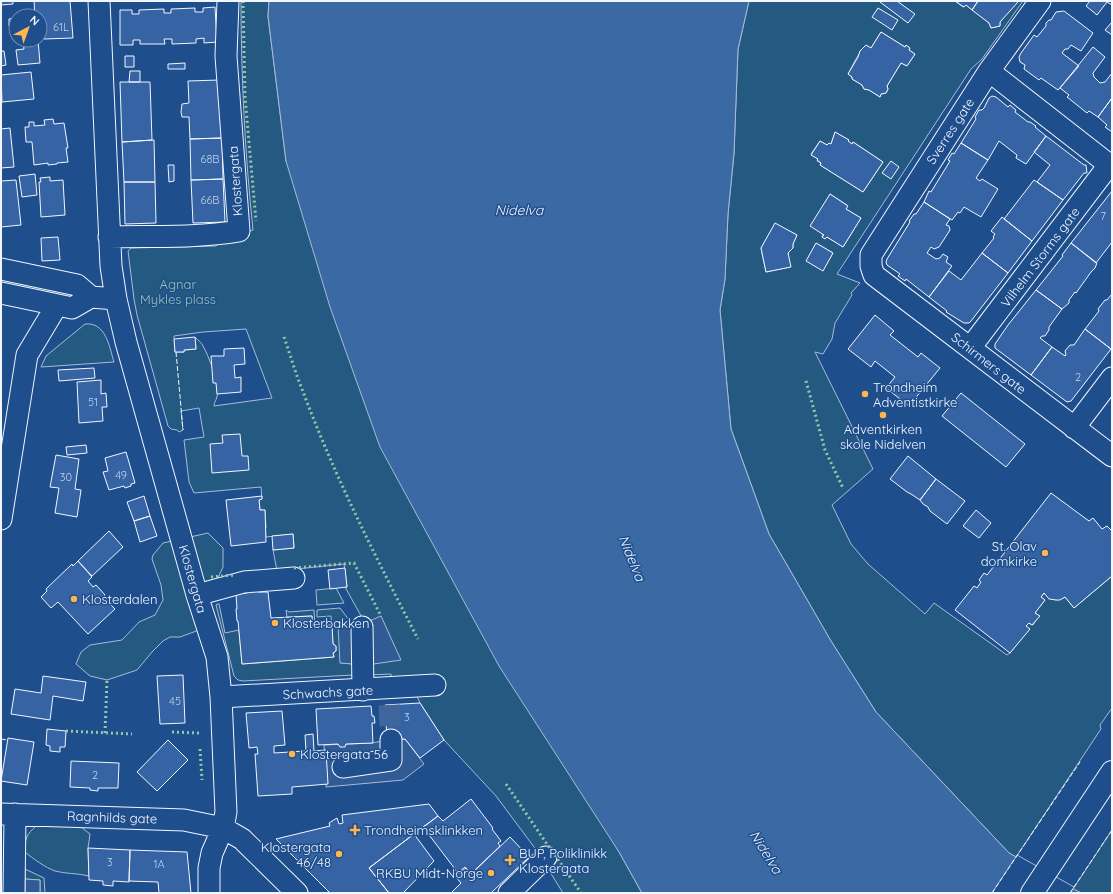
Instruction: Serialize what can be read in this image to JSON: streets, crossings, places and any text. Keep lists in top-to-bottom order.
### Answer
{
  "streets": {
    "street": [
      "Sverres gate",
      "Klostergata",
      "Vilhelm Storms gate",
      "Schirmers gate",
      "Schwachs gate",
      "Ragnhilds gate"
    ]
  },
  "crossings": [
    ["Sverres gate", "Schirmers gate"],
    ["Klostergata", "Schwachs gate"],
    ["Klostergata", "Ragnhilds gate"],
    ["Vilhelm Storms gate", "Schirmers gate"]
  ],
  "water": ["Nidelva"],
  "parks": ["Agnar Mykles plass"],
  "places": {
    "other": [
      "Trondheim Adventistkirke",
      "Adventkirken skole Nidelven",
      "St. Olav domkirke",
      "Klosterdalen",
      "Klosterbakken",
      "Klostergata 56",
      "Klostergata 46/48",
      "RKBU Midt-Norge"
    ],
    "health": ["Trondheimsklinkken", "BUP, Poliklinikk Klostergata"]
  },
  "house_numbers": [
    "61L",
    "68B",
    "66B",
    "7",
    "2",
    "51",
    "49",
    "30",
    "45",
    "3",
    "2",
    "3",
    "1A"
  ],
  "north": "top right"
}
